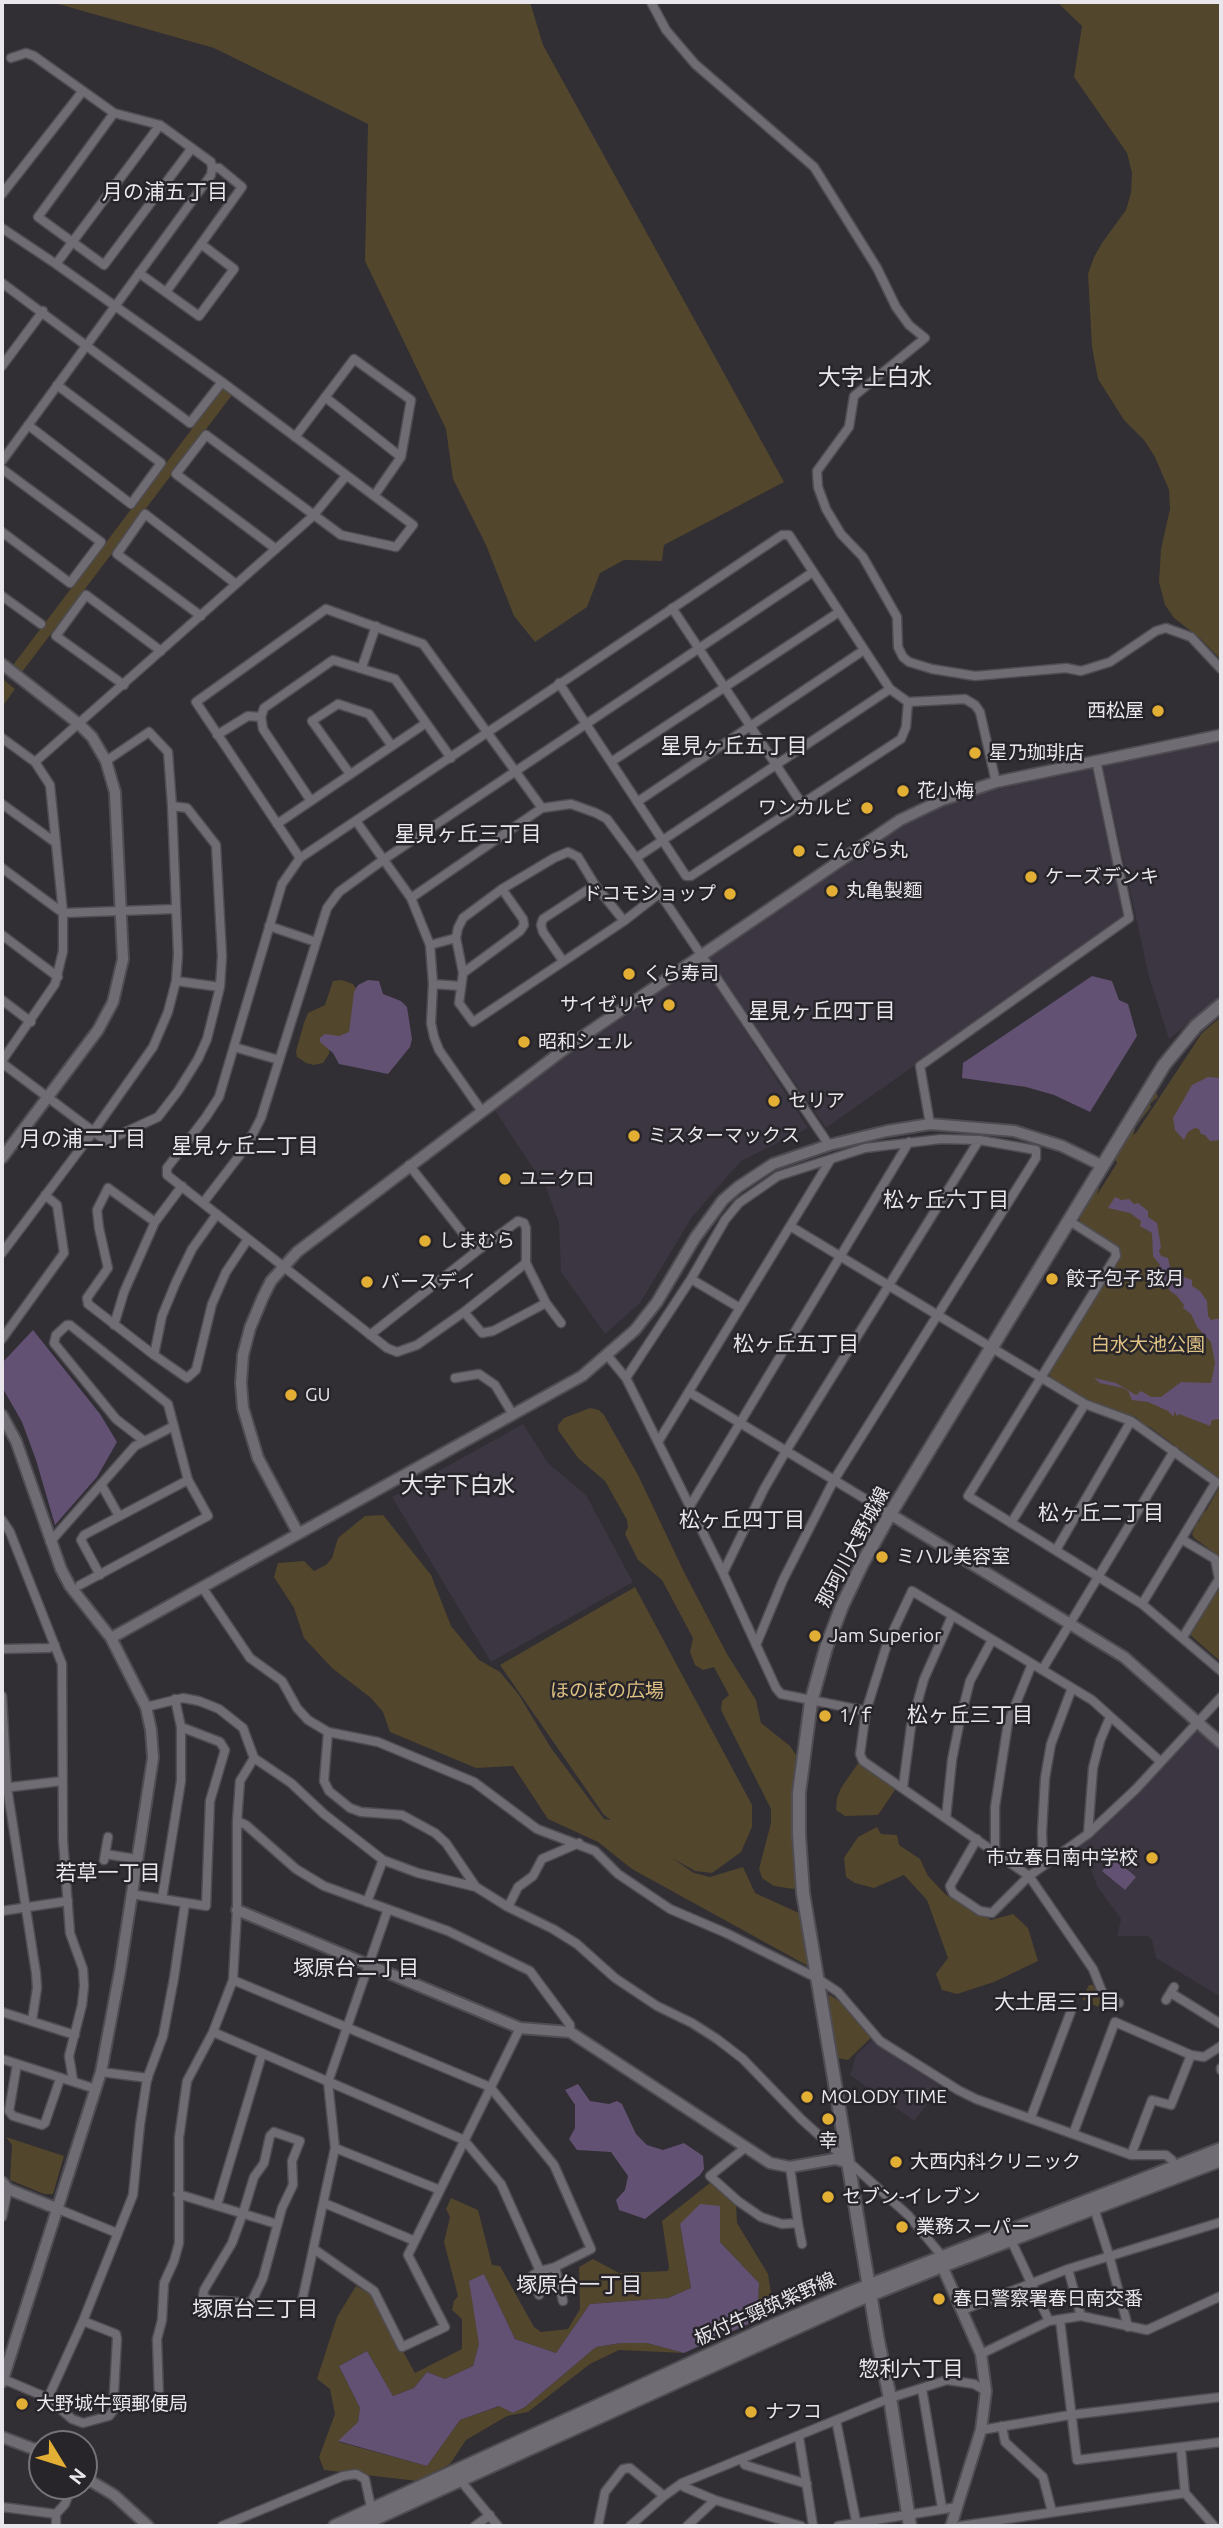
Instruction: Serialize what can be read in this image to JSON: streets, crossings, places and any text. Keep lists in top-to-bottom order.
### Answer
{
  "streets": {
    "main road": ["那珂川大野城線", "板付牛頸筑紫野線"]
  },
  "crossings": [
    ["那珂川大野城線", "板付牛頸筑紫野線"]
  ],
  "districts": [
    "月の浦五丁目",
    "大字上白水",
    "星見ヶ丘五丁目",
    "星見ヶ丘三丁目",
    "星見ヶ丘四丁目",
    "月の浦二丁目",
    "星見ヶ丘二丁目",
    "松ヶ丘六丁目",
    "松ヶ丘五丁目",
    "大字下白水",
    "松ヶ丘二丁目",
    "松ヶ丘四丁目",
    "松ヶ丘三丁目",
    "若草一丁目",
    "塚原台二丁目",
    "大土居三丁目",
    "塚原台一丁目",
    "塚原台三丁目",
    "惣利六丁目"
  ],
  "parks": ["白水大池公園", "ほのぼの広場"],
  "places": [
    "西松屋",
    "星乃珈琲店",
    "花小梅",
    "ワンカルビ",
    "こんぴら丸",
    "ケーズデンキ",
    "丸亀製麵",
    "ドコモショップ",
    "くら寿司",
    "サイゼリヤ",
    "昭和シェル",
    "セリア",
    "ミスターマックス",
    "ユニクロ",
    "しまむら",
    "餃子包子 弦月",
    "バースデイ",
    "GU",
    "ミハル美容室",
    "Jam Superior",
    "1/ｆ",
    "市立春日南中学校",
    "MOLODY TIME",
    "幸",
    "大西内科クリニック",
    "セブン-イレブン",
    "業務スーパー",
    "春日警察署春日南交番",
    "大野城牛頸郵便局",
    "ナフコ"
  ],
  "north": "bottom right"
}
